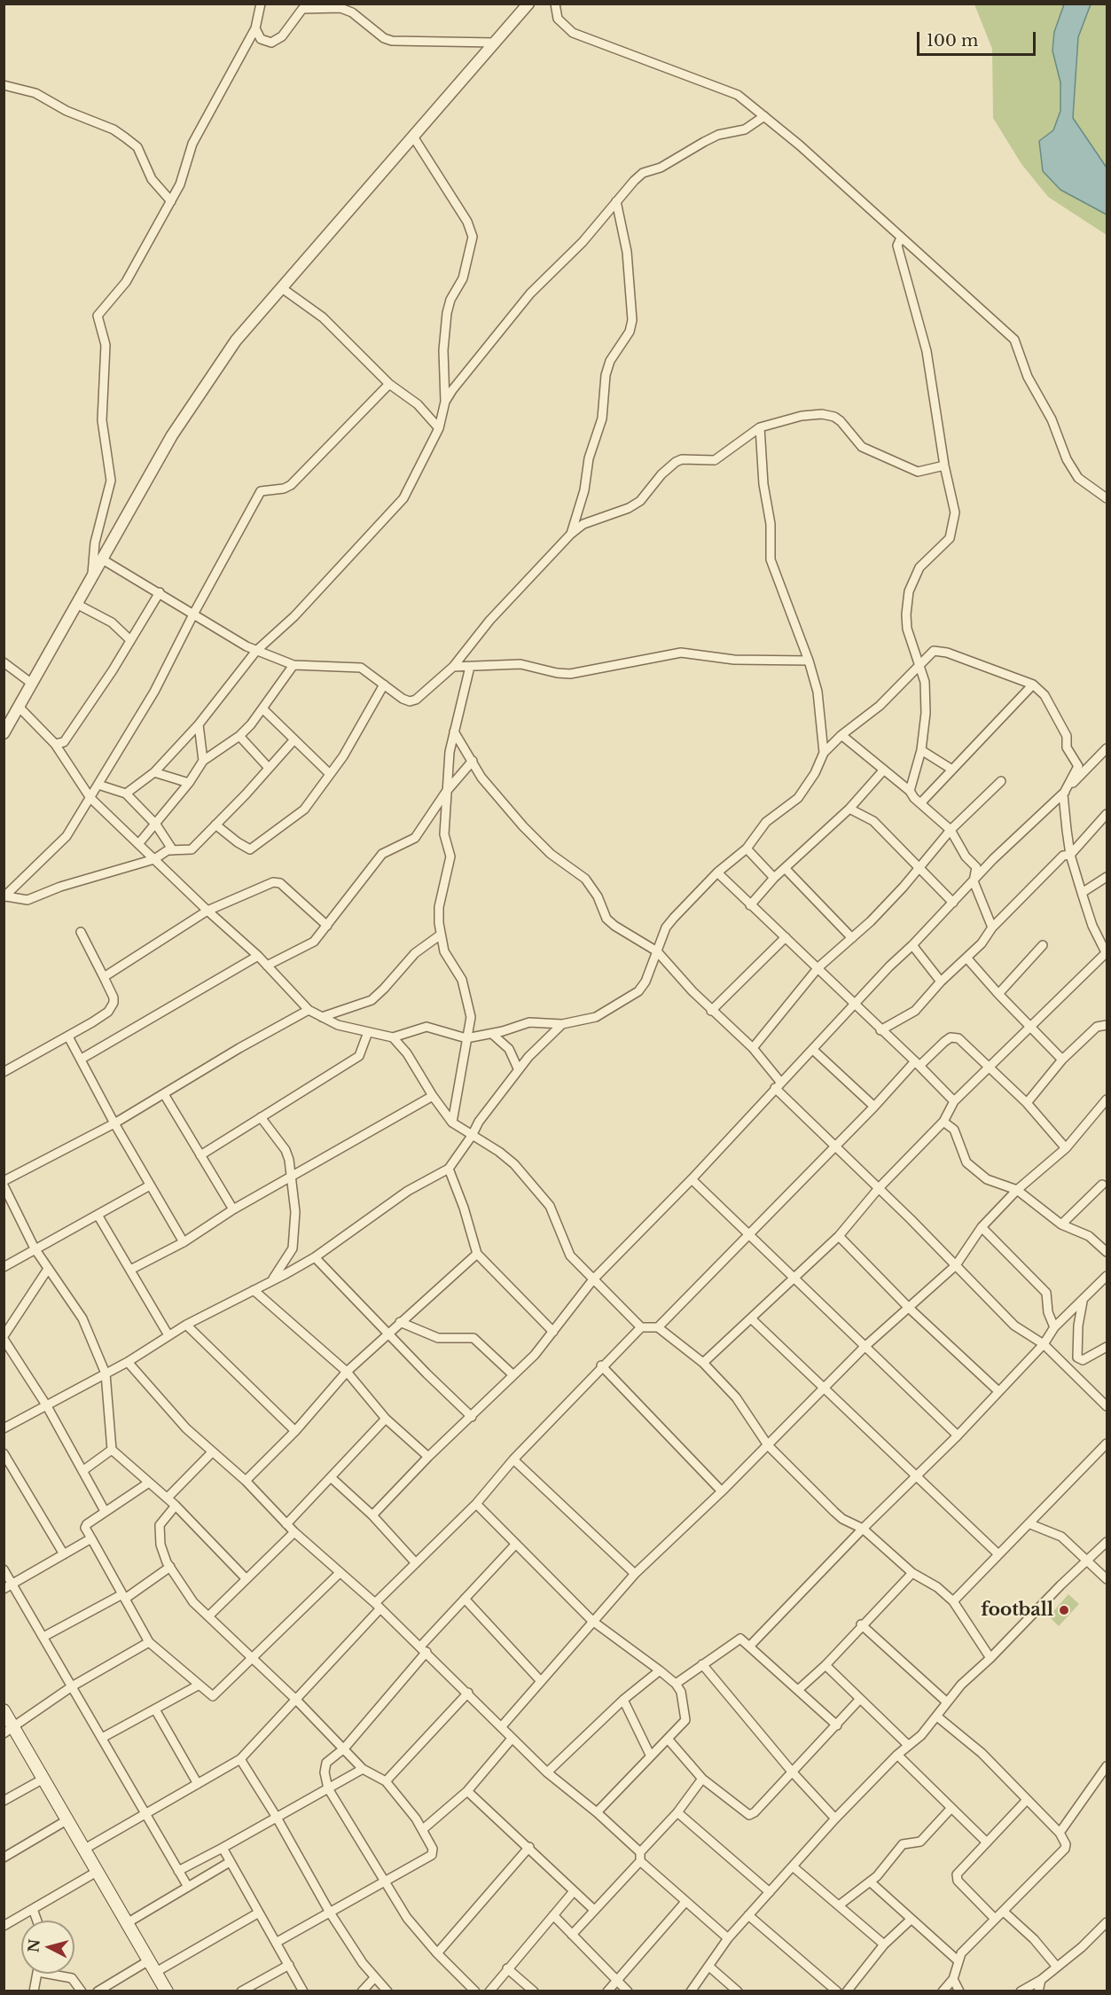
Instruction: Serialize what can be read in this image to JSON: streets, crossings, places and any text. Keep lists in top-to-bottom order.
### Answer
{
  "places": ["football"],
  "scale_bar": "100 m",
  "north": "left"
}
